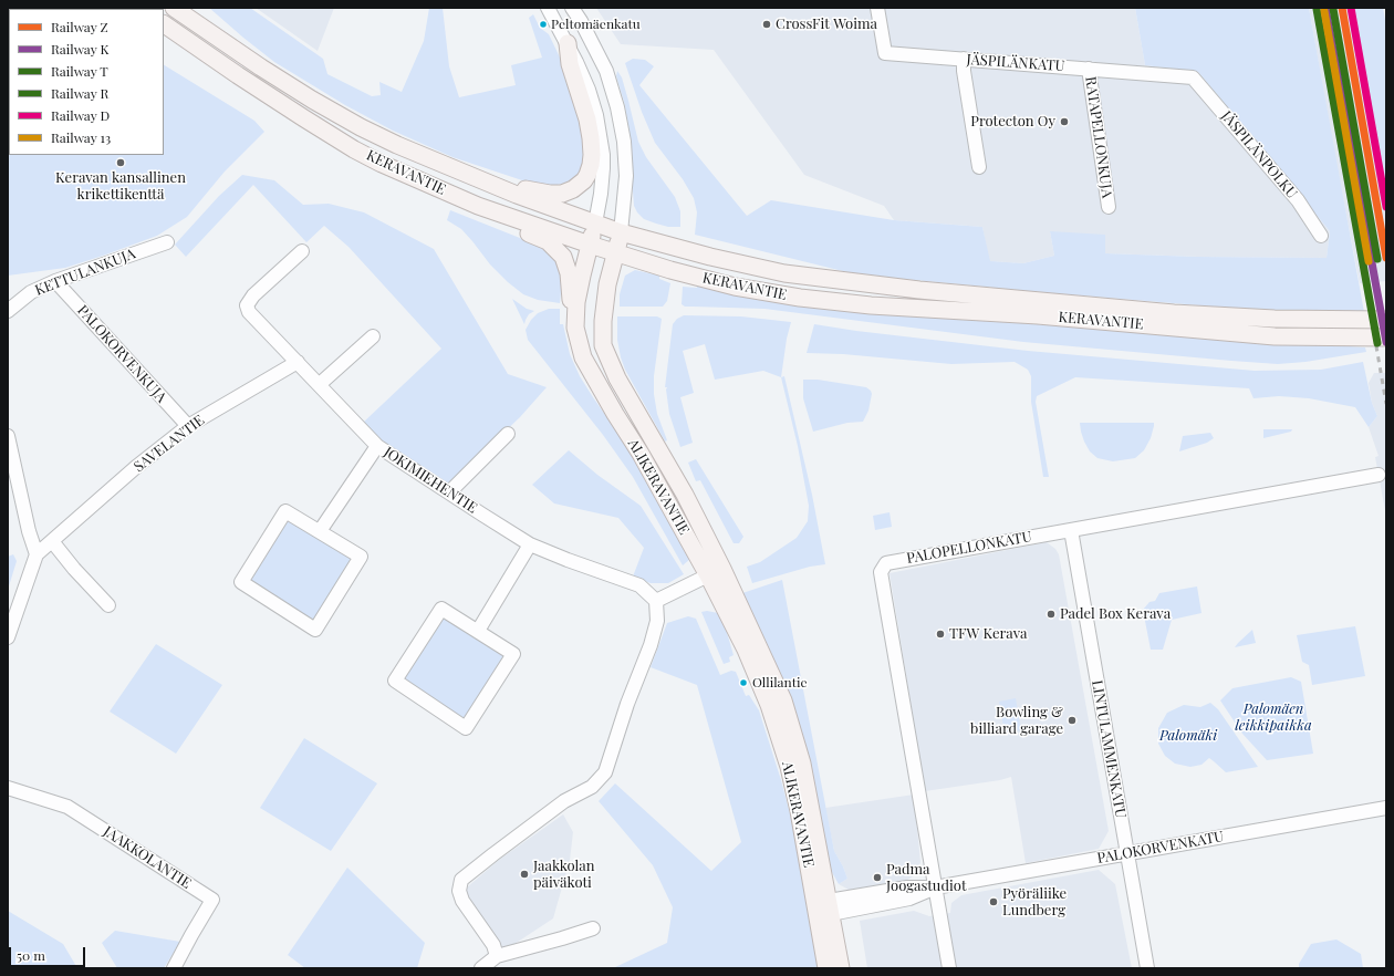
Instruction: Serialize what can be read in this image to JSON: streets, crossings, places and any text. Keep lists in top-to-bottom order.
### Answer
{
  "streets": {
    "main road": ["KERAVANTIE", "ALIKERAVANTIE"],
    "street": [
      "JÄSPILÄNKATU",
      "RATAPELLONKUJA",
      "JÄSPILÄNPOLKU",
      "KETTULANKUJA",
      "PALOKORVENKUJA",
      "SAVELANTIE",
      "JOKIMIEHENTIE",
      "PALOPELLONKATU",
      "LINTULAMMENKATU",
      "PALOKORVENKATU",
      "JAAKKOLANTIE"
    ]
  },
  "crossings": [
    ["JÄSPILÄNKATU", "RATAPELLONKUJA"],
    ["JÄSPILÄNKATU", "JÄSPILÄNPOLKU"],
    ["KERAVANTIE", "ALIKERAVANTIE"],
    ["KETTULANKUJA", "PALOKORVENKUJA"],
    ["PALOKORVENKUJA", "SAVELANTIE"],
    ["SAVELANTIE", "JOKIMIEHENTIE"],
    ["ALIKERAVANTIE", "PALOKORVENKATU"],
    ["PALOPELLONKATU", "LINTULAMMENKATU"],
    ["PALOPELLONKATU", "PALOKORVENKATU"],
    ["LINTULAMMENKATU", "PALOKORVENKATU"]
  ],
  "parks": ["Palomäen leikkipaikka", "Palomäki"],
  "places": [
    "Peltomäenkatu",
    "CrossFit Woima",
    "Protecton Oy",
    "Keravan kansallinen krikettikenttä",
    "Padel Box Kerava",
    "TFW Kerava",
    "Ollilantie",
    "Bowling & billiard garage",
    "Jaakkolan päiväkoti",
    "Padma Joogastudiot",
    "Pyöräliike Lundberg"
  ],
  "lines": [
    "rail line Z",
    "rail line K",
    "rail line D",
    "rail line T",
    "rail line R",
    "rail line 13"
  ],
  "legend": [
    "Railway Z",
    "Railway K",
    "Railway T",
    "Railway R",
    "Railway D",
    "Railway 13"
  ],
  "scale_bar": "50 m"
}
